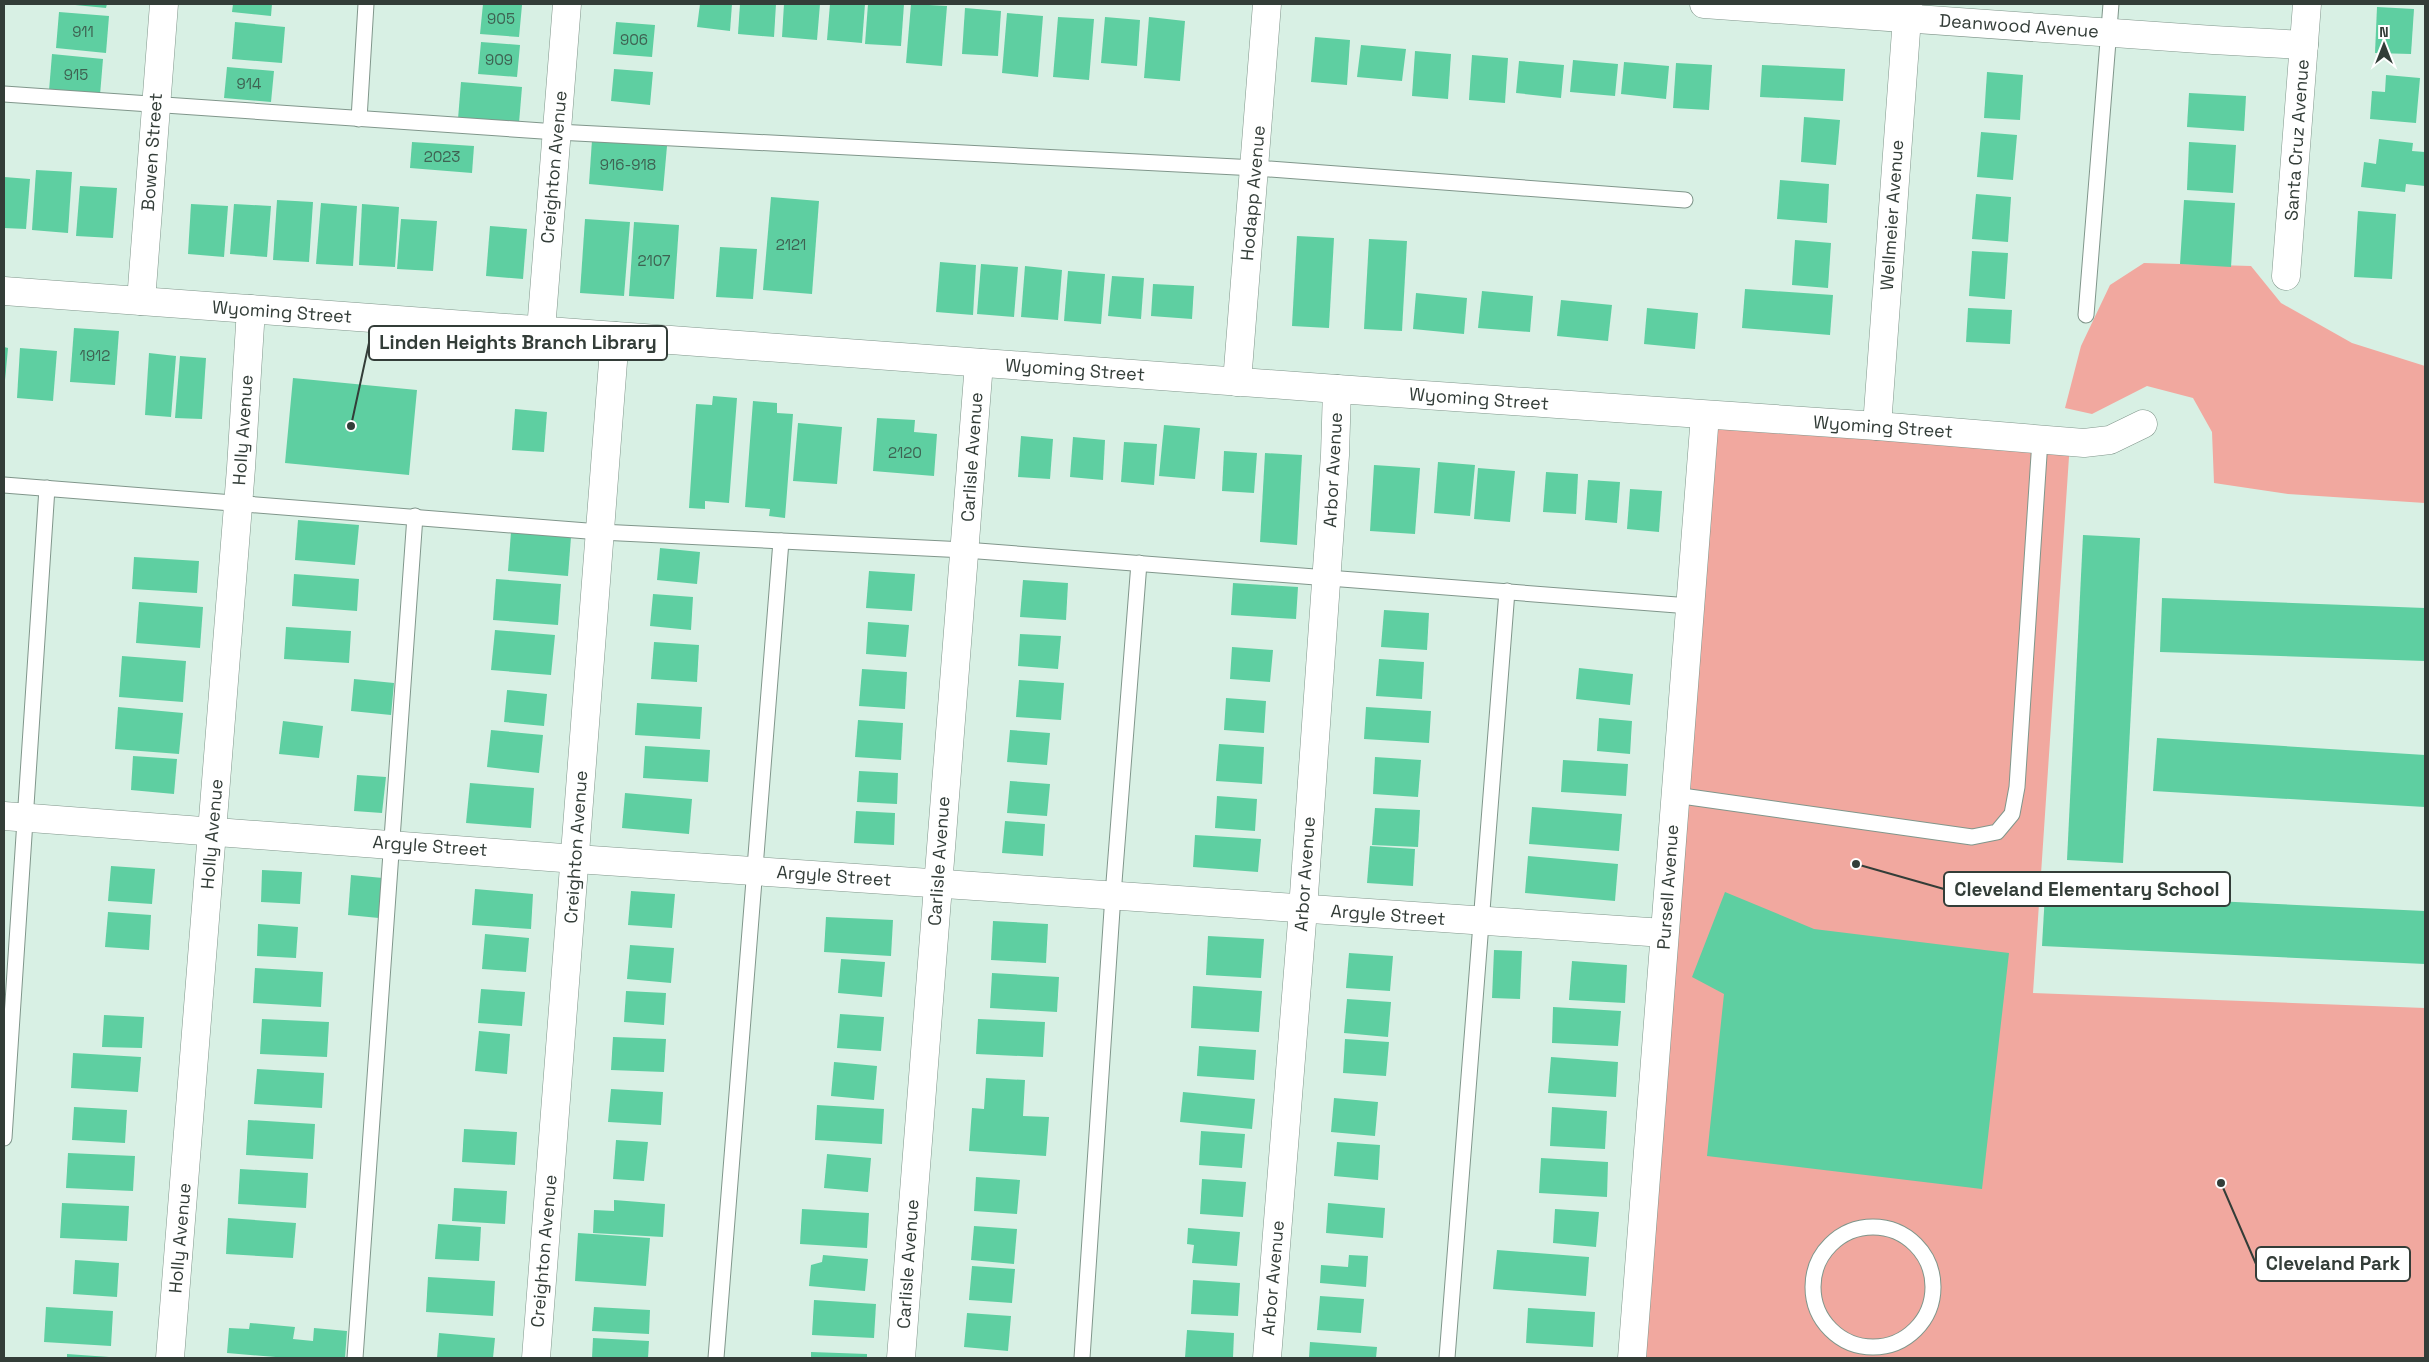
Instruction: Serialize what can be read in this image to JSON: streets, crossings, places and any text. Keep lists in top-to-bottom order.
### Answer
{
  "streets": {
    "street": [
      "Deanwood Avenue",
      "Santa Cruz Avenue",
      "Bowen Street",
      "Creighton Avenue",
      "Hodapp Avenue",
      "Wellmeier Avenue",
      "Wyoming Street",
      "Holly Avenue",
      "Carlisle Avenue",
      "Arbor Avenue",
      "Argyle Street",
      "Pursell Avenue"
    ]
  },
  "crossings": [
    ["Deanwood Avenue", "Santa Cruz Avenue"],
    ["Deanwood Avenue", "Wellmeier Avenue"],
    ["Bowen Street", "Wyoming Street"],
    ["Creighton Avenue", "Wyoming Street"],
    ["Creighton Avenue", "Argyle Street"],
    ["Hodapp Avenue", "Wyoming Street"],
    ["Wellmeier Avenue", "Wyoming Street"],
    ["Wyoming Street", "Holly Avenue"],
    ["Wyoming Street", "Carlisle Avenue"],
    ["Wyoming Street", "Arbor Avenue"],
    ["Wyoming Street", "Pursell Avenue"],
    ["Holly Avenue", "Argyle Street"],
    ["Carlisle Avenue", "Argyle Street"],
    ["Arbor Avenue", "Argyle Street"],
    ["Argyle Street", "Pursell Avenue"]
  ],
  "places": ["Linden Heights Branch Library", "Cleveland Elementary School", "Cleveland Park"],
  "house_numbers": [
    "905",
    "911",
    "906",
    "909",
    "915",
    "914",
    "2023",
    "916-918",
    "2121",
    "2107",
    "1912",
    "2120"
  ],
  "north": "top"
}
